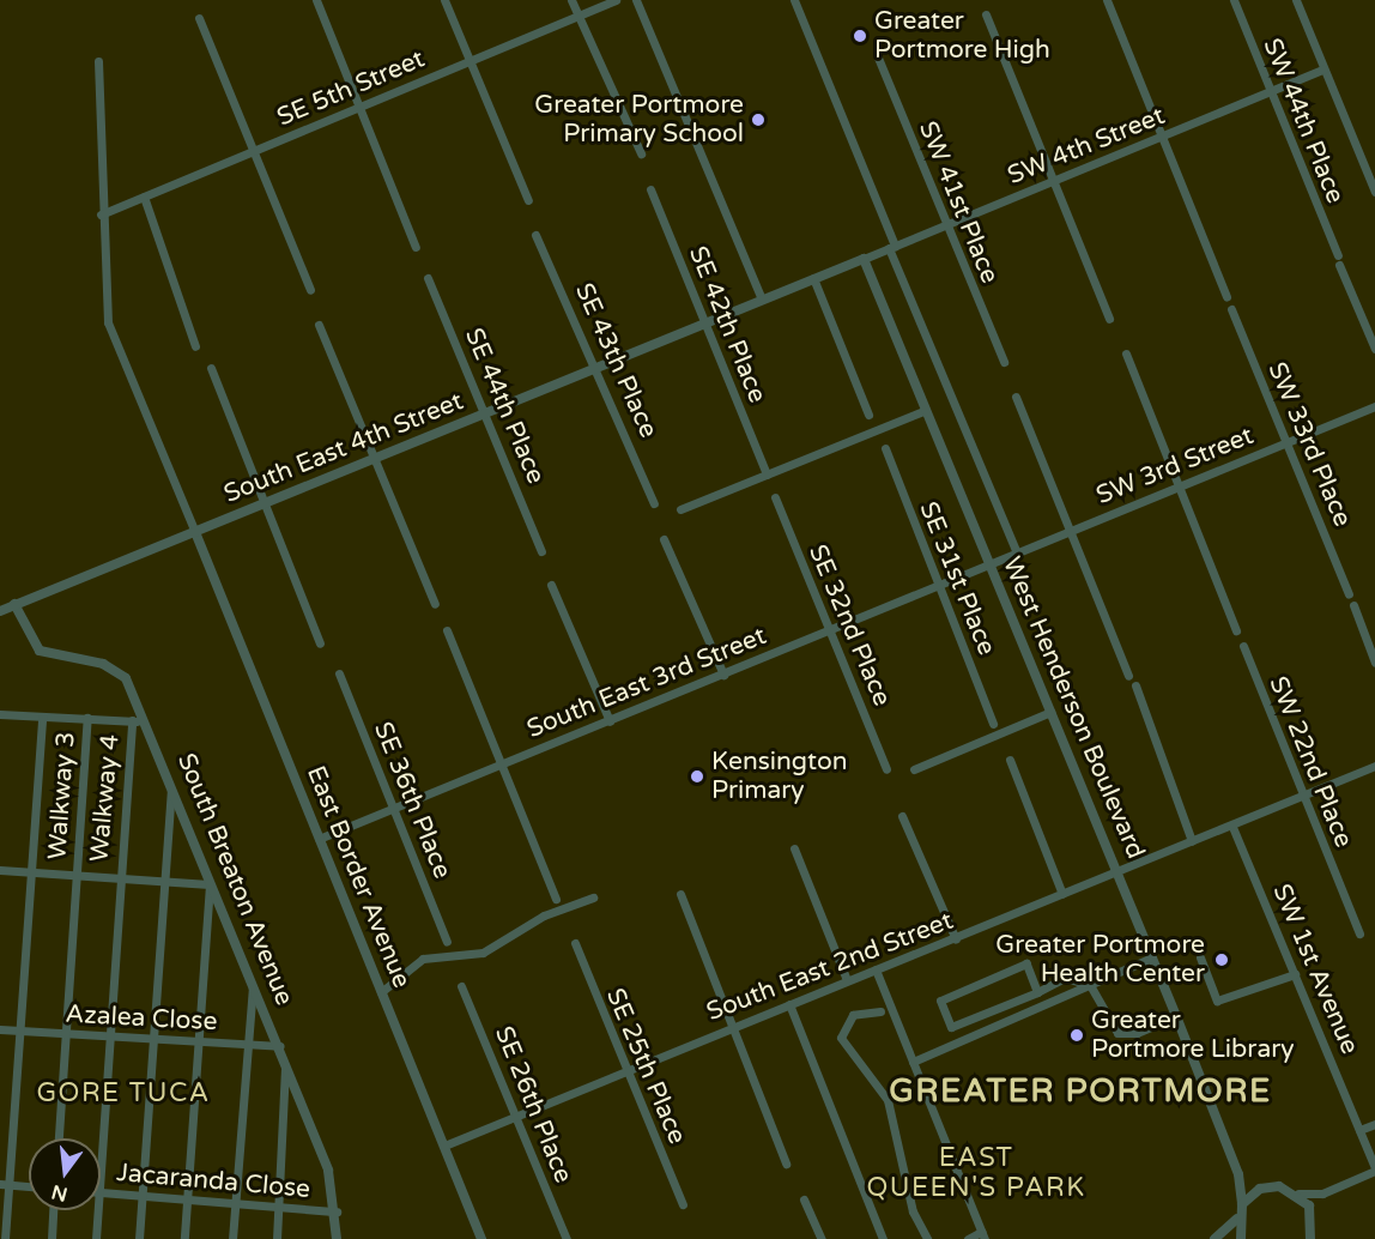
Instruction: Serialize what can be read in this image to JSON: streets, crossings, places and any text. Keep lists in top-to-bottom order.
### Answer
{
  "streets": {
    "street": [
      "SE 5th Street",
      "SW 44th Place",
      "SW 4th Street",
      "SW 41st Place",
      "SE 42th Place",
      "SE 43th Place",
      "SE 44th Place",
      "SW 33rd Place",
      "South East 4th Street",
      "SW 3rd Street",
      "SE 31st Place",
      "SE 32nd Place",
      "South East 3rd Street",
      "West Henderson Boulevard",
      "SW 22nd Place",
      "Walkway 3",
      "Walkway 4",
      "SE 36th Place",
      "East Border Avenue",
      "South Breaton Avenue",
      "South East 2nd Street",
      "SW 1st Avenue",
      "Azalea Close",
      "SE 25th Place",
      "SE 26th Place",
      "Jacaranda Close"
    ]
  },
  "crossings": [
    ["SW 44th Place", "SW 4th Street"],
    ["SW 4th Street", "SW 41st Place"],
    ["SW 4th Street", "South East 4th Street"],
    ["SW 4th Street", "West Henderson Boulevard"],
    ["SE 42th Place", "South East 4th Street"],
    ["SE 43th Place", "South East 4th Street"],
    ["SE 44th Place", "South East 4th Street"],
    ["SW 33rd Place", "SW 3rd Street"],
    ["South East 4th Street", "West Henderson Boulevard"],
    ["South East 4th Street", "East Border Avenue"],
    ["South East 4th Street", "South Breaton Avenue"],
    ["SW 3rd Street", "South East 3rd Street"],
    ["SW 3rd Street", "West Henderson Boulevard"],
    ["SE 31st Place", "South East 3rd Street"],
    ["SE 32nd Place", "South East 3rd Street"],
    ["South East 3rd Street", "West Henderson Boulevard"],
    ["South East 3rd Street", "SE 36th Place"],
    ["South East 3rd Street", "East Border Avenue"],
    ["West Henderson Boulevard", "South East 2nd Street"],
    ["SW 22nd Place", "South East 2nd Street"],
    ["Walkway 3", "Azalea Close"],
    ["Walkway 4", "Azalea Close"],
    ["East Border Avenue", "South East 2nd Street"],
    ["South Breaton Avenue", "Azalea Close"],
    ["South Breaton Avenue", "Jacaranda Close"],
    ["South East 2nd Street", "SW 1st Avenue"],
    ["South East 2nd Street", "SE 25th Place"],
    ["South East 2nd Street", "SE 26th Place"]
  ],
  "districts": ["GREATER PORTMORE", "GORE TUCA", "EAST QUEEN'S PARK"],
  "places": [
    "Greater Portmore High",
    "Greater Portmore Primary School",
    "Kensington Primary",
    "Greater Portmore Health Center",
    "Greater Portmore Library"
  ],
  "north": "bottom"
}
